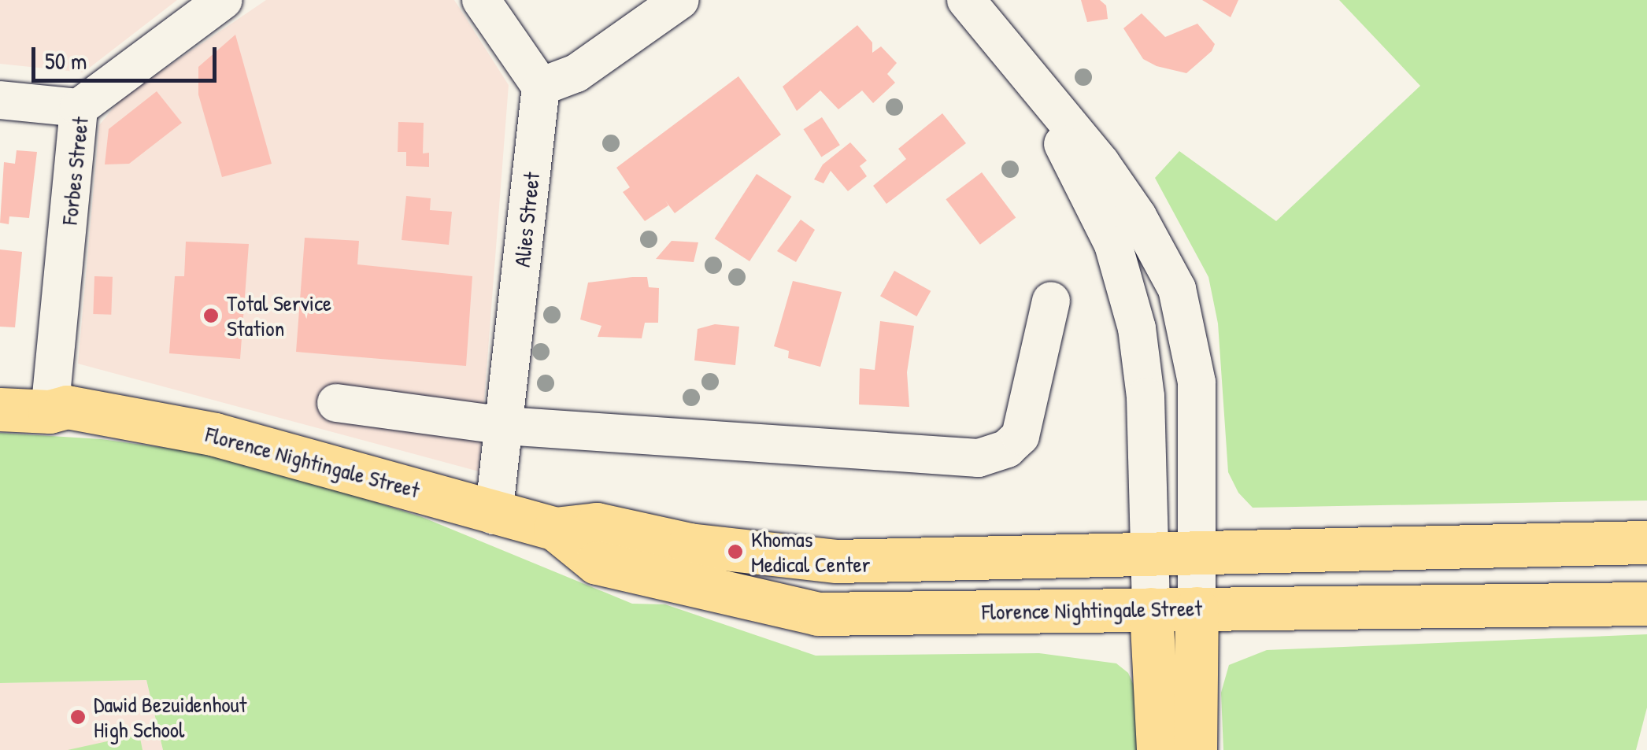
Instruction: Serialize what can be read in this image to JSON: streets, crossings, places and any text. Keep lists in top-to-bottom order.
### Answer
{
  "streets": {
    "main road": ["Florence Nightingale Street"],
    "street": ["Forbes Street", "Alies Street"]
  },
  "crossings": [
    ["Forbes Street", "Florence Nightingale Street"],
    ["Alies Street", "Florence Nightingale Street"]
  ],
  "places": ["Total Service Station", "Khomas Medical Center", "Dawid Bezuidenhout High School"],
  "scale_bar": "50 m"
}
